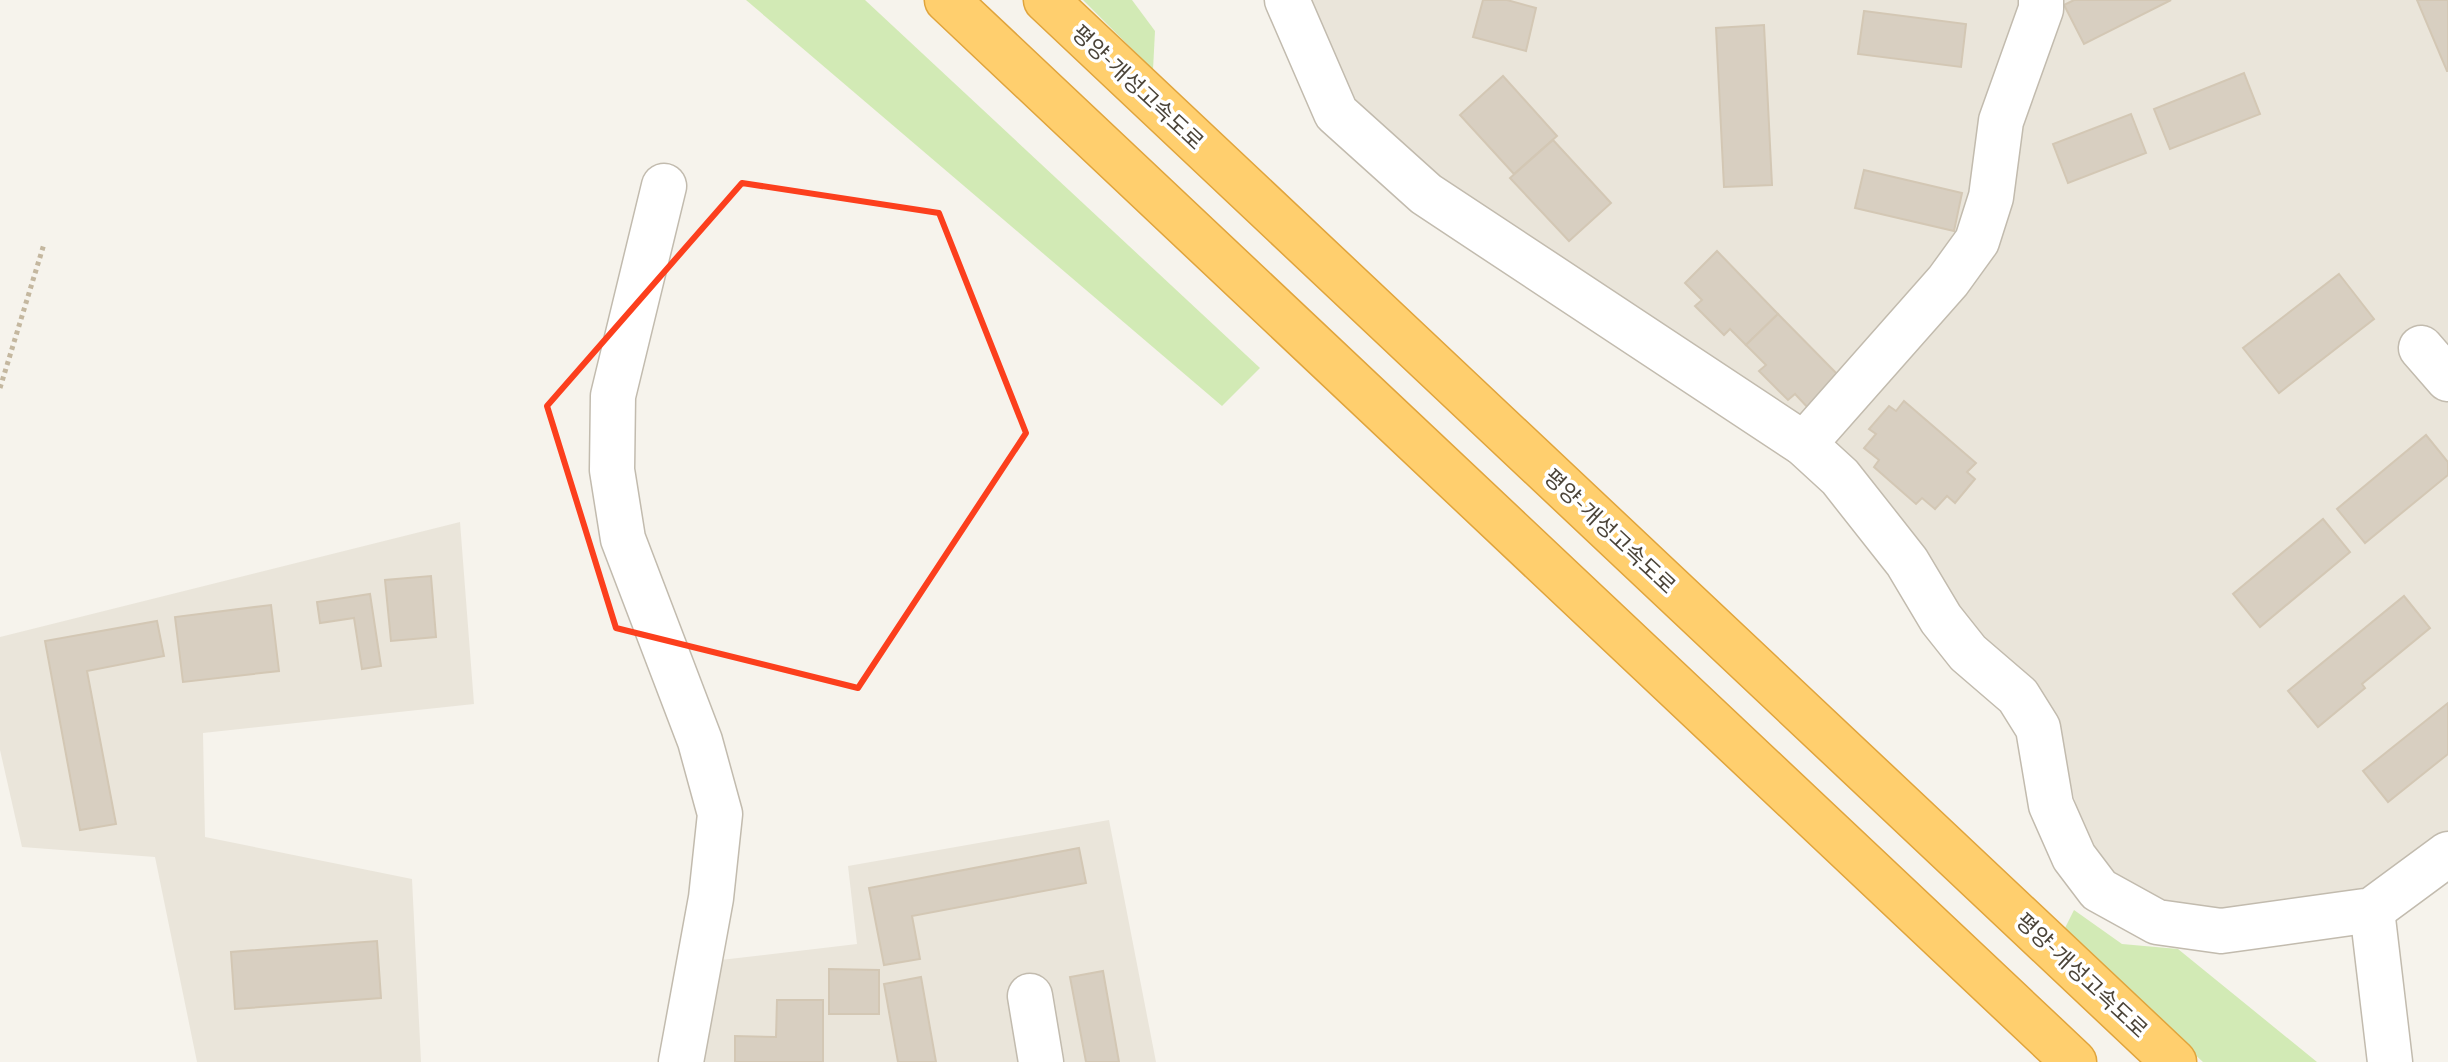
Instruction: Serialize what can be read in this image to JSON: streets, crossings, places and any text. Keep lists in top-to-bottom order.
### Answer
{
  "streets": {
    "highway": ["평양-개성고속도로"]
  }
}
